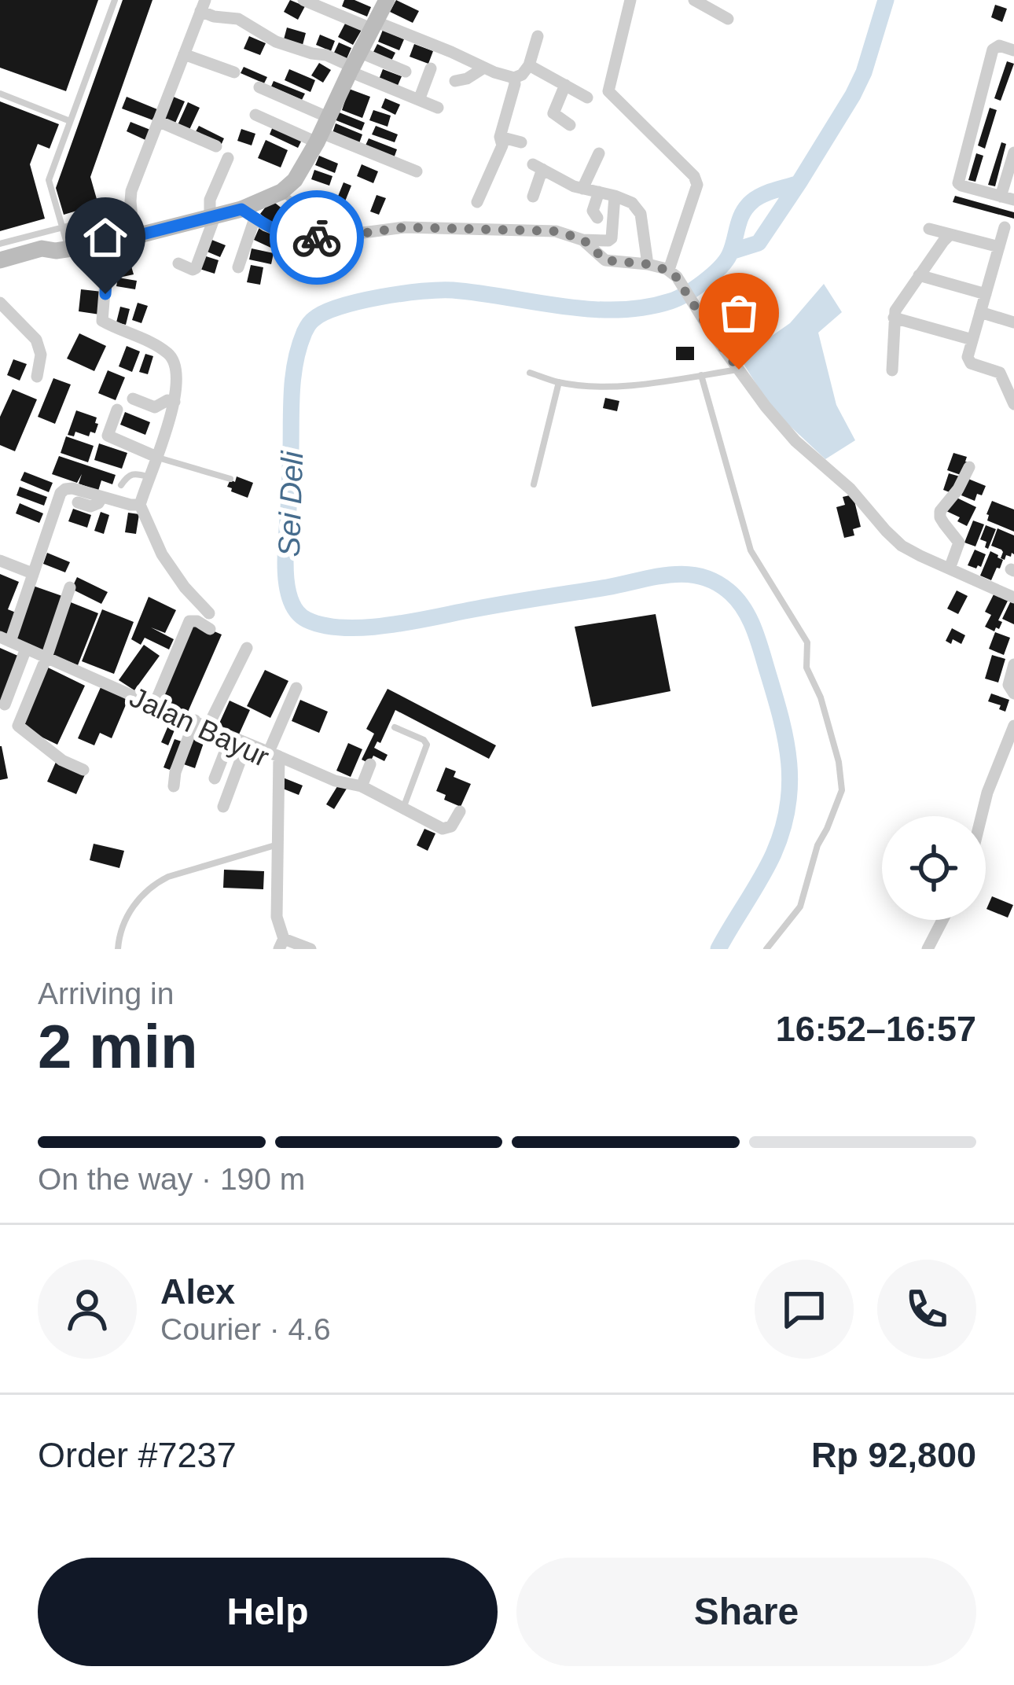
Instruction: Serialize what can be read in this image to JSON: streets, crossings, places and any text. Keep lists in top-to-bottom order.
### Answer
{
  "streets": {
    "street": ["Jalan Bayur"]
  },
  "water": ["Sei Deli"],
  "page": {
    "heading": ["2 min", "Arriving in", "16:52–16:57"],
    "panel": [
      "Alex",
      "Courier · 4.6",
      "Order #7237",
      "Rp 92,800"
    ],
    "bar": "On the way · 190 m",
    "buttons": ["Help", "Share"]
  }
}
